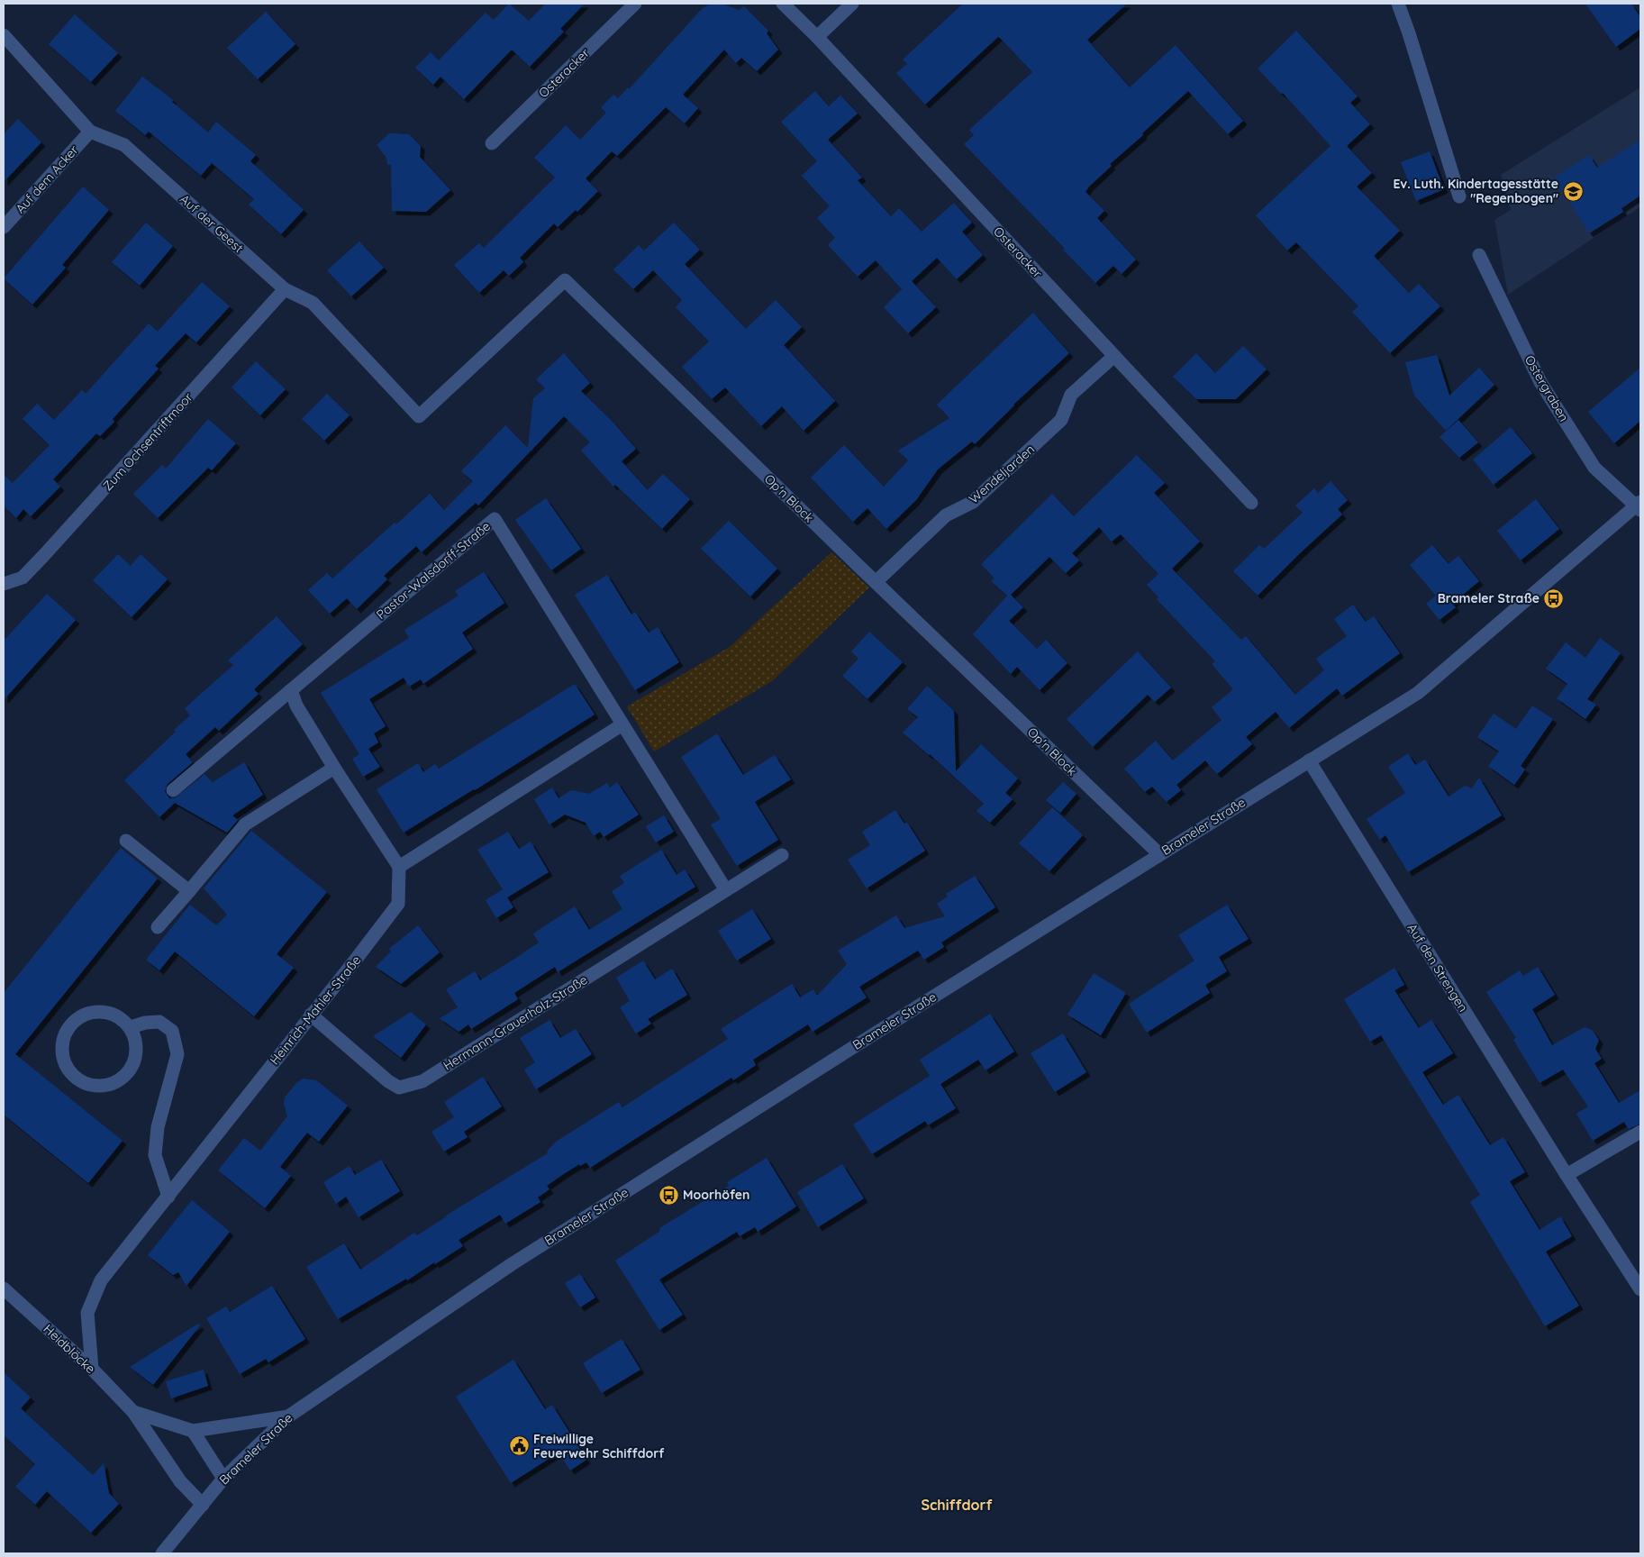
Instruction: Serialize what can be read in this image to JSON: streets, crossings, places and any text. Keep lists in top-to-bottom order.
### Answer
{
  "streets": {
    "street": [
      "Osteracker",
      "Auf dem Acker",
      "Auf der Geest",
      "Ostergraben",
      "Zum Ochsentriftmoor",
      "Wendeljarden",
      "Op'n Block",
      "Pastor-Walsdorff-Straße",
      "Brameler Straße",
      "Auf den Strengen",
      "Heinrich-Mahler-Straße",
      "Hermann-Grauerholz-Straße",
      "Heidblöcke"
    ]
  },
  "crossings": [
    ["Osteracker", "Wendeljarden"],
    ["Auf dem Acker", "Auf der Geest"],
    ["Auf der Geest", "Zum Ochsentriftmoor"],
    ["Auf der Geest", "Op'n Block"],
    ["Ostergraben", "Brameler Straße"],
    ["Wendeljarden", "Op'n Block"],
    ["Op'n Block", "Brameler Straße"],
    ["Brameler Straße", "Auf den Strengen"],
    ["Brameler Straße", "Heidblöcke"],
    ["Heinrich-Mahler-Straße", "Hermann-Grauerholz-Straße"],
    ["Heinrich-Mahler-Straße", "Heidblöcke"]
  ],
  "districts": ["Schiffdorf"],
  "places": {
    "school or university": ["Ev. Luth. Kindertagesstätte \"Regenbogen\""],
    "bus stop": ["Brameler Straße", "Moorhöfen"],
    "public building": ["Freiwillige Feuerwehr Schiffdorf"]
  }
}
